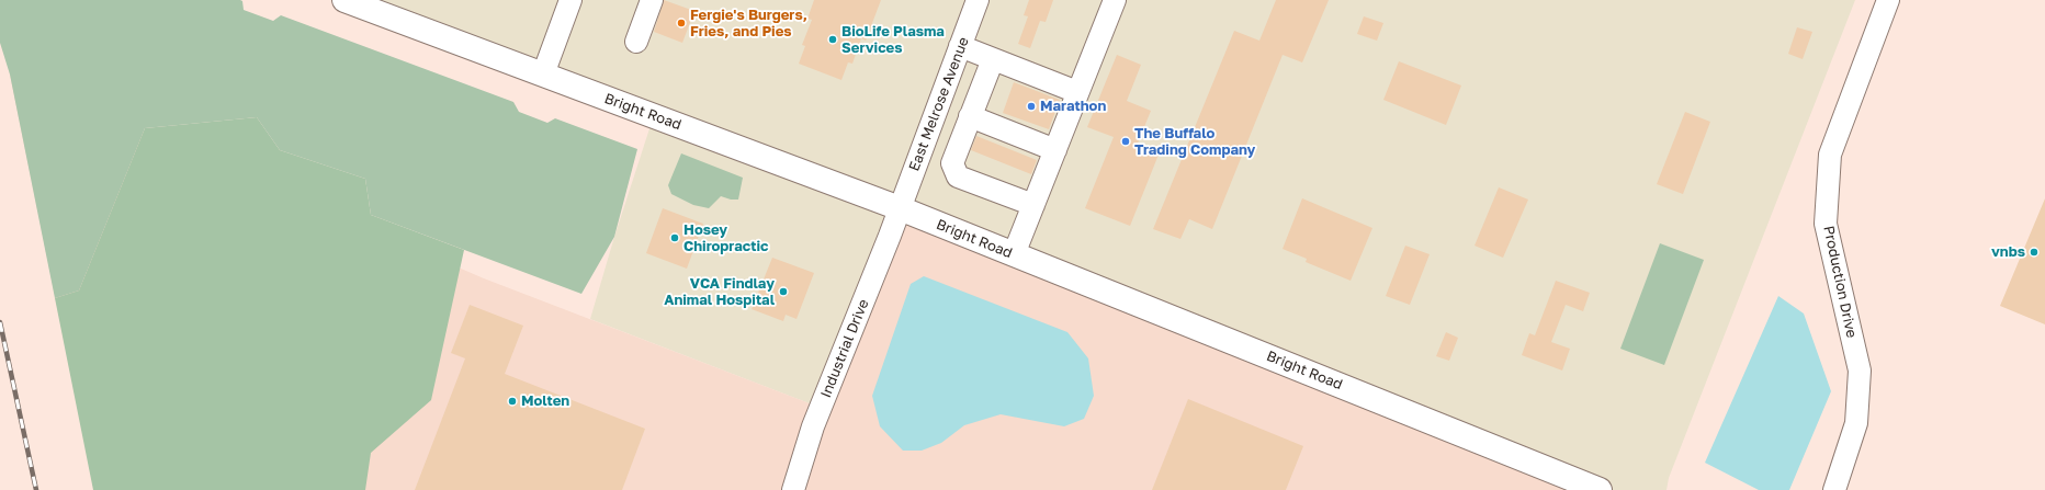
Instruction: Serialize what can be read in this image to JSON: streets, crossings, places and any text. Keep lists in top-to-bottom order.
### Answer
{
  "streets": {
    "main road": ["Bright Road"],
    "street": ["East Melrose Avenue", "Production Drive", "Industrial Drive"]
  },
  "crossings": [
    ["East Melrose Avenue", "Bright Road"],
    ["East Melrose Avenue", "Industrial Drive"],
    ["Bright Road", "Industrial Drive"]
  ],
  "places": [
    "Fergie's Burgers, Fries, and Pies",
    "BioLife Plasma Services",
    "Marathon",
    "The Buffalo Trading Company",
    "Hosey Chiropractic",
    "vnbs",
    "VCA Findlay Animal Hospital",
    "Molten"
  ]
}
